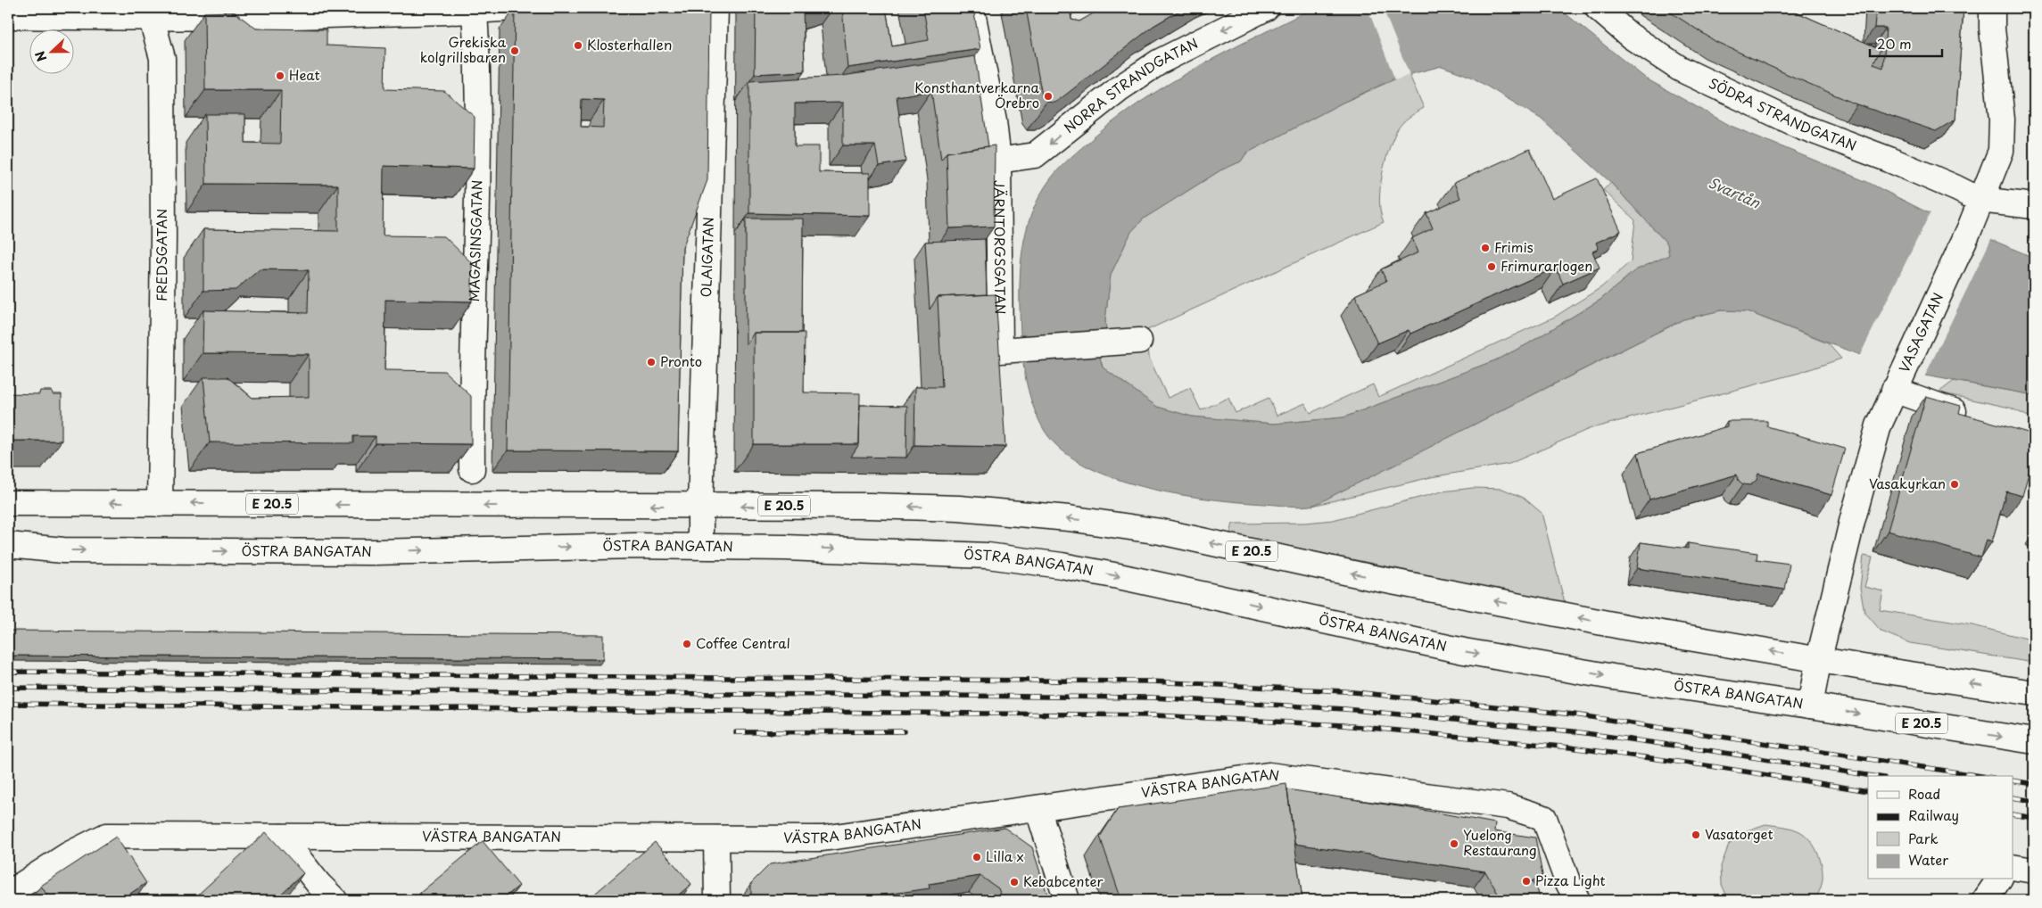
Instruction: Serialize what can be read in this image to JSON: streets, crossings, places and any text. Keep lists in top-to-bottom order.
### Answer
{
  "streets": {
    "street": [
      "NORRA STRANDGATAN",
      "SÖDRA STRANDGATAN",
      "MAGASINSGATAN",
      "JÄRNTORGSGATAN",
      "FREDSGATAN",
      "OLAIGATAN",
      "VASAGATAN",
      "E 20.5",
      "ÖSTRA BANGATAN",
      "VÄSTRA BANGATAN"
    ]
  },
  "crossings": [
    ["NORRA STRANDGATAN", "JÄRNTORGSGATAN"],
    ["SÖDRA STRANDGATAN", "VASAGATAN"],
    ["FREDSGATAN", "E 20.5"],
    ["OLAIGATAN", "E 20.5"],
    ["OLAIGATAN", "ÖSTRA BANGATAN"],
    ["VASAGATAN", "E 20.5"],
    ["VASAGATAN", "ÖSTRA BANGATAN"]
  ],
  "one_way": ["NORRA STRANDGATAN"],
  "water": ["Svartån"],
  "places": [
    "Klosterhallen",
    "Grekiska kolgrillsbaren",
    "Heat",
    "Konsthantverkarna Örebro",
    "Frimis",
    "Frimurarlogen",
    "Pronto",
    "Vasakyrkan",
    "Coffee Central",
    "Vasatorget",
    "Yuelong Restaurang",
    "Lilla x",
    "Pizza Light",
    "Kebabcenter"
  ],
  "legend": [
    "Road",
    "Railway",
    "Park",
    "Water"
  ],
  "scale_bar": "20 m",
  "north": "left"
}
